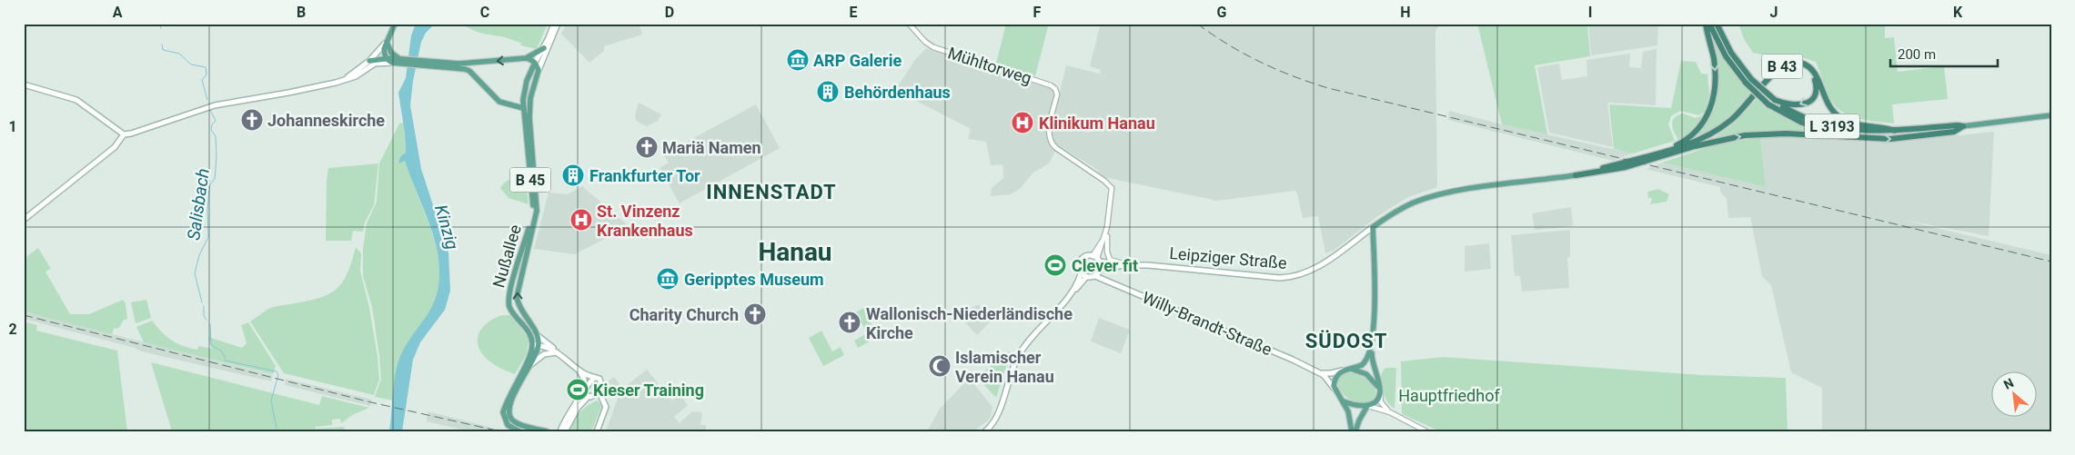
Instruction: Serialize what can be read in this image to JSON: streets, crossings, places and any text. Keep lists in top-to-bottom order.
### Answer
{
  "streets": {
    "highway": ["B 43", "L 3193"],
    "main road": [
      "B 45",
      "Nußallee",
      "Leipziger Straße",
      "Willy-Brandt-Straße"
    ],
    "street": ["Mühltorweg"]
  },
  "crossings": [
    ["B 43", "L 3193"],
    ["B 43", "Leipziger Straße"],
    ["B 45", "Nußallee"],
    ["Leipziger Straße", "Willy-Brandt-Straße"]
  ],
  "districts": ["INNENSTADT", "Hanau", "SÜDOST"],
  "water": ["Salisbach", "Kinzig"],
  "parks": ["Hauptfriedhof"],
  "places": {
    "museum": ["ARP Galerie", "Geripptes Museum"],
    "building": ["Behördenhaus", "Frankfurter Tor"],
    "church": [
      "Johanneskirche",
      "Mariä Namen",
      "Charity Church",
      "Wallonisch-Niederländische Kirche"
    ],
    "hospital": ["Klinikum Hanau", "St. Vinzenz Krankenhaus"],
    "sports": ["Clever fit", "Kieser Training"],
    "mosque": ["Islamischer Verein Hanau"]
  },
  "scale_bar": "200 m",
  "north": "top left",
  "grid": {
    "columns": [
      "A",
      "B",
      "C",
      "D",
      "E",
      "F",
      "G",
      "H",
      "I",
      "J",
      "K"
    ],
    "rows": ["1", "2"]
  }
}
